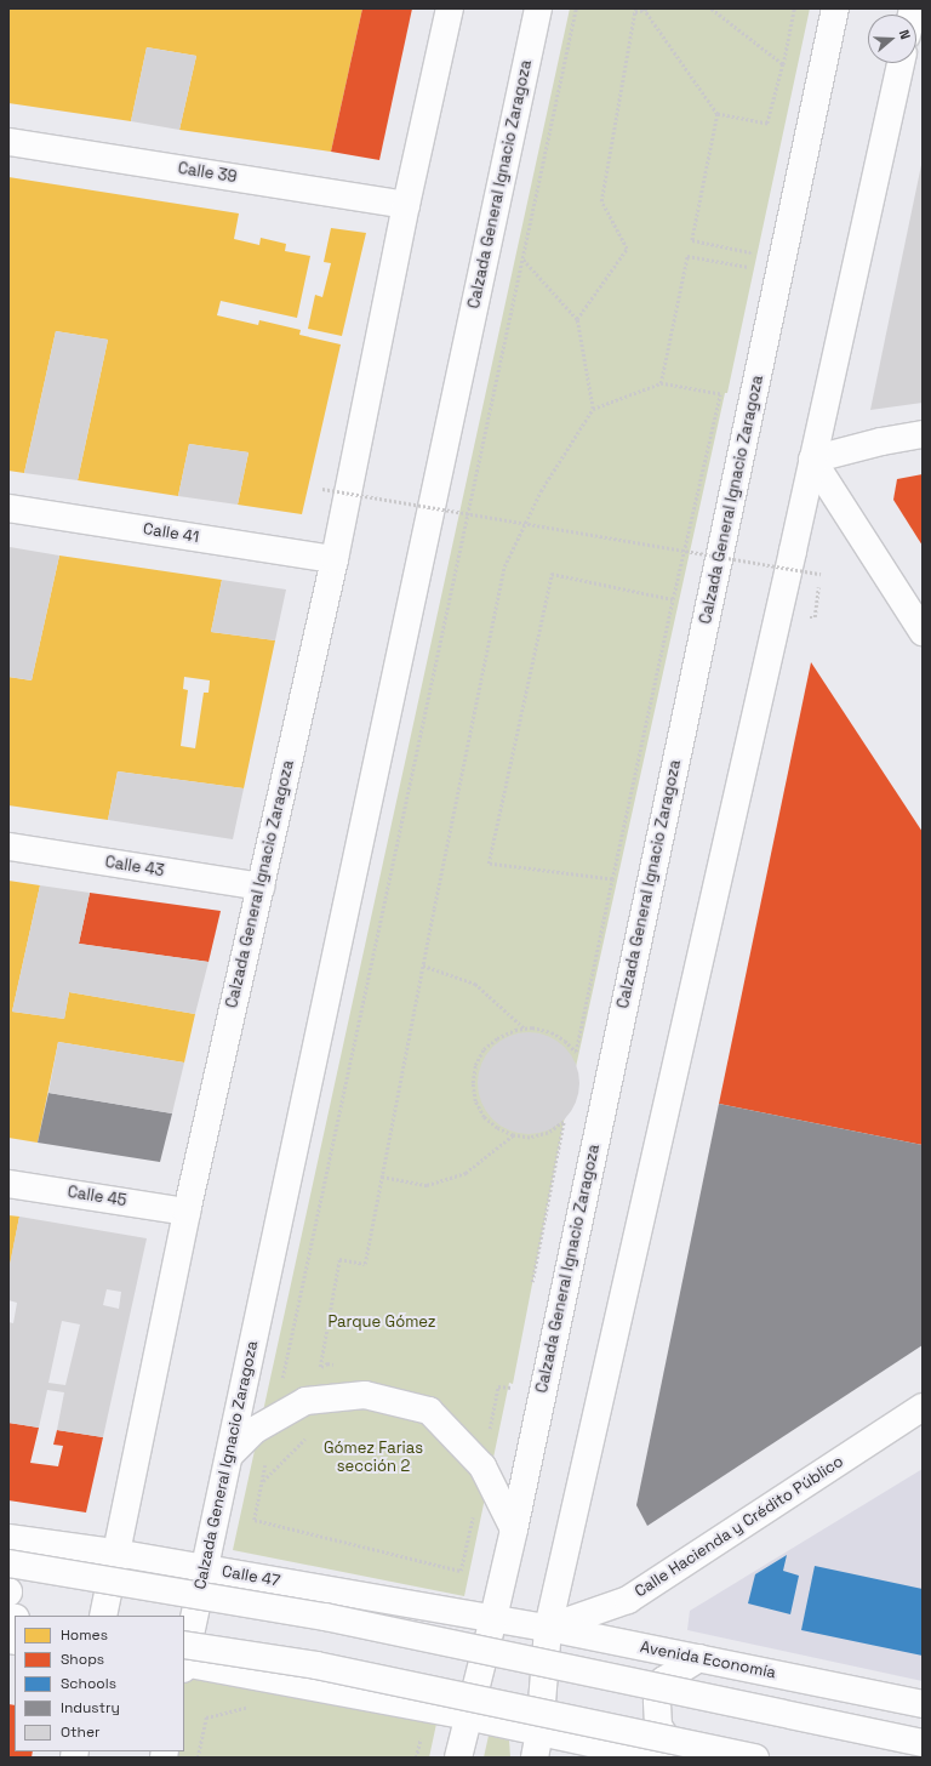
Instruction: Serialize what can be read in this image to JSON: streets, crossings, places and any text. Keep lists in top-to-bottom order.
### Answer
{
  "streets": {
    "main road": [
      "Calle 39",
      "Calzada General Ignacio Zaragoza",
      "Calle 41",
      "Calle 43",
      "Calle 45",
      "Calle Hacienda y Crédito Público",
      "Calle 47",
      "Avenida Economía"
    ]
  },
  "crossings": [
    ["Calle 39", "Calzada General Ignacio Zaragoza"],
    ["Calzada General Ignacio Zaragoza", "Calle 41"],
    ["Calzada General Ignacio Zaragoza", "Calle 43"],
    ["Calzada General Ignacio Zaragoza", "Calle 45"],
    ["Calzada General Ignacio Zaragoza", "Calle 47"],
    ["Calzada General Ignacio Zaragoza", "Avenida Economía"],
    ["Calle Hacienda y Crédito Público", "Avenida Economía"],
    ["Calle 47", "Avenida Economía"]
  ],
  "parks": ["Parque Gómez", "Gómez Farias sección 2"],
  "legend": [
    "Homes",
    "Shops",
    "Schools",
    "Industry",
    "Other"
  ],
  "north": "right"
}
